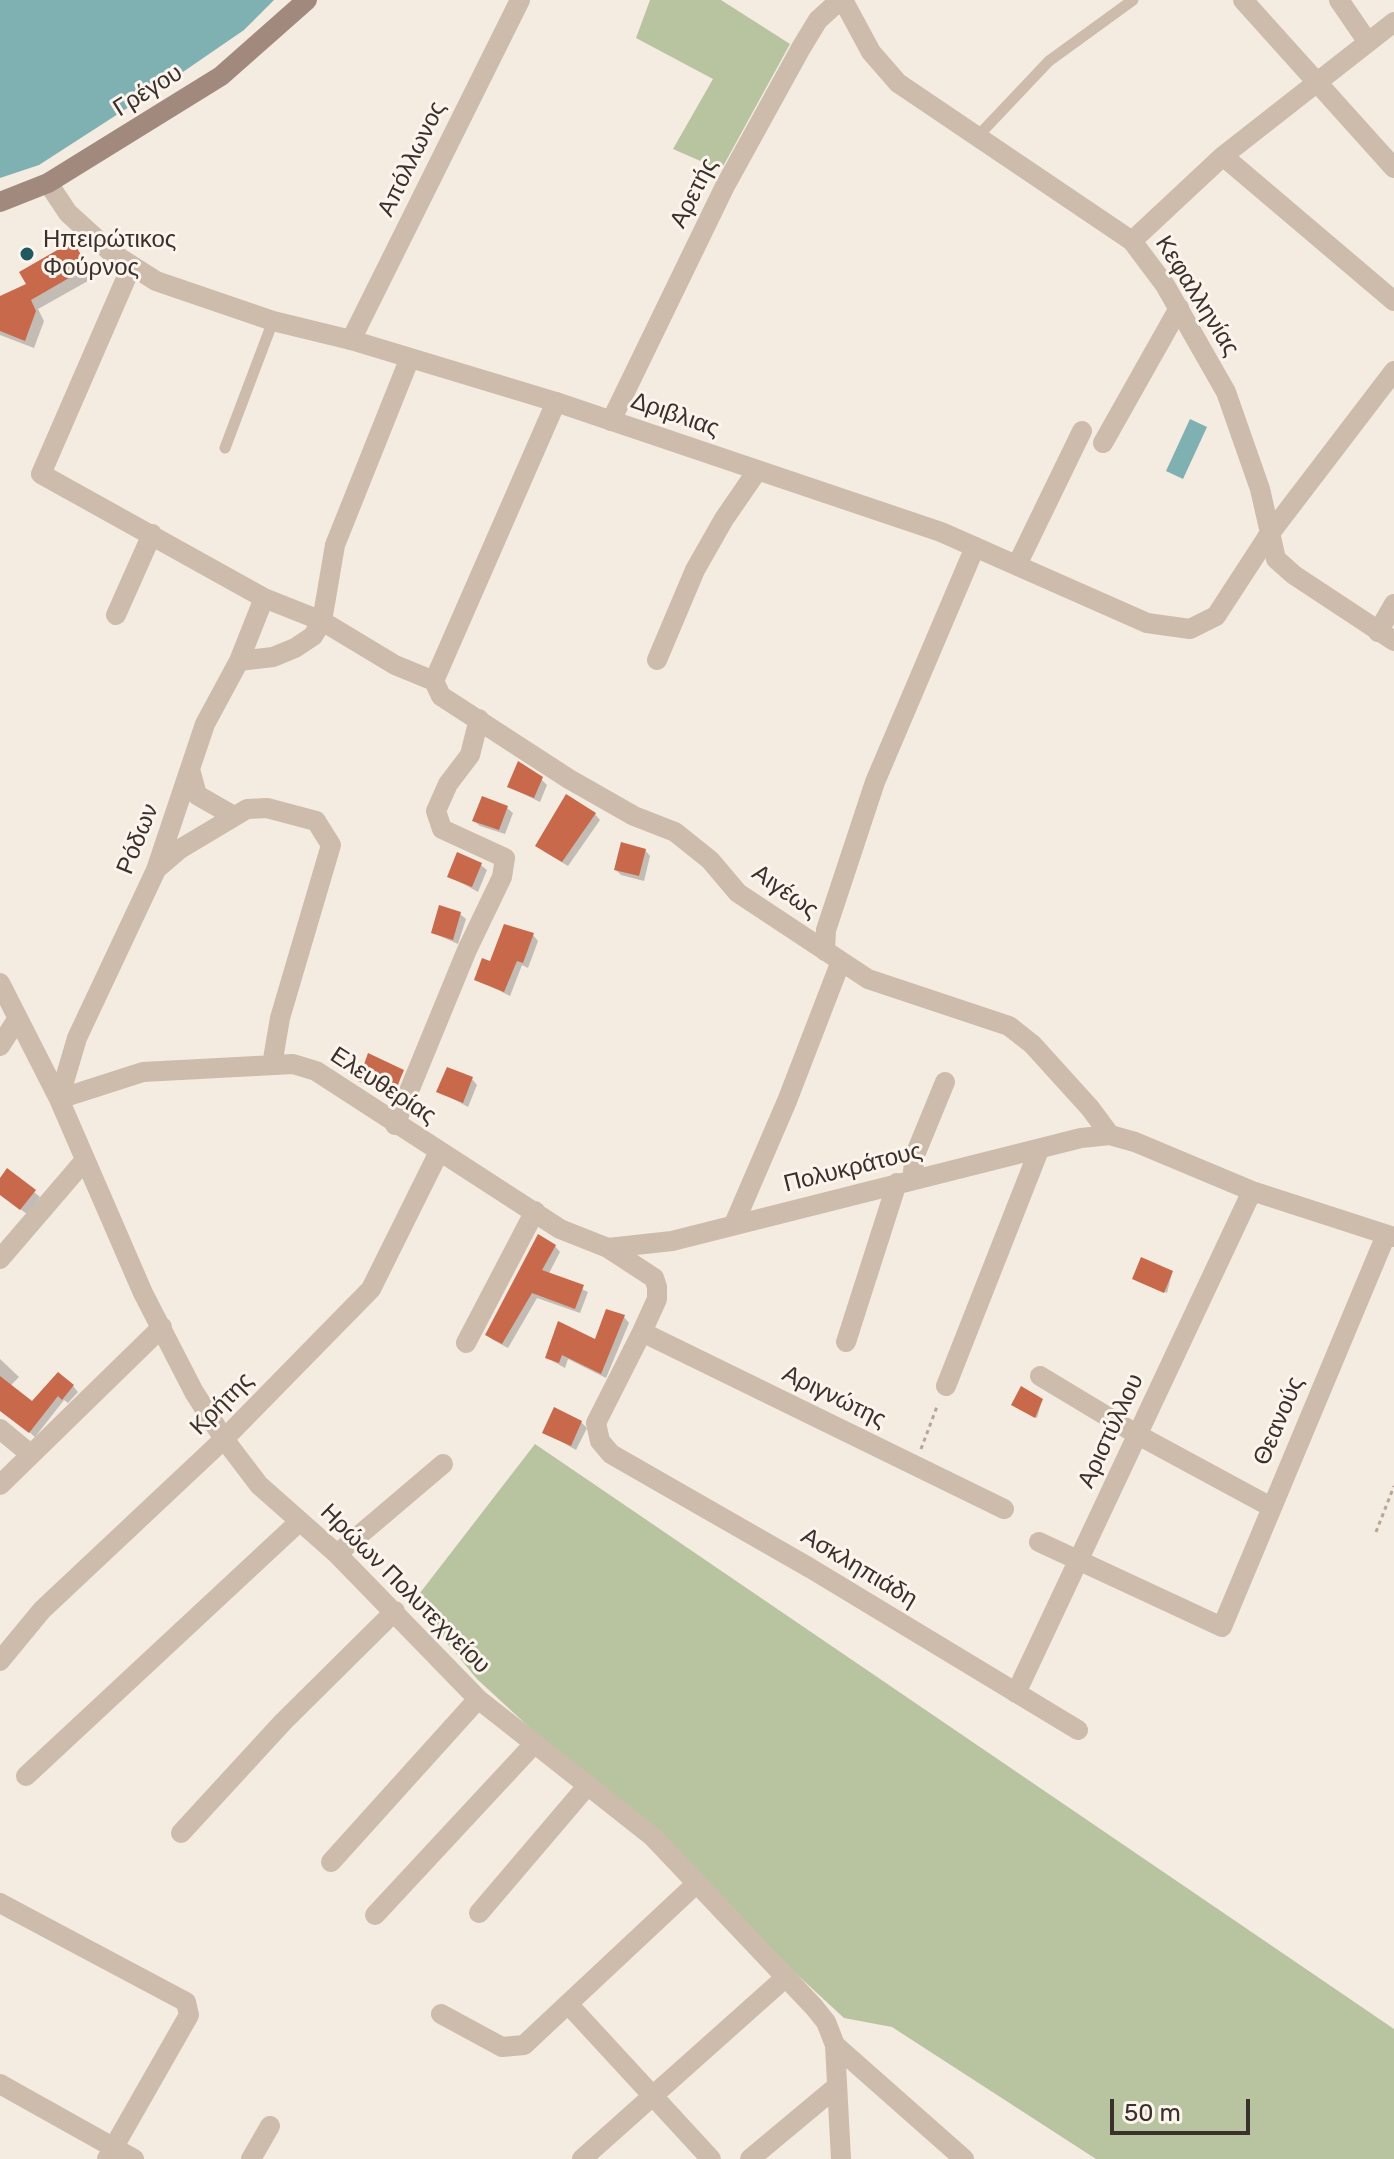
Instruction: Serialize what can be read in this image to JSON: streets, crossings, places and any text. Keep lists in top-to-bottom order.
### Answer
{
  "streets": {
    "main road": ["Γρέγου"],
    "street": [
      "Απόλλωνος",
      "Αρετής",
      "Κεφαλληνίας",
      "Δριβλιας",
      "Ρόδων",
      "Αιγέως",
      "Ελευθερίας",
      "Πολυκράτους",
      "Αριγνώτης",
      "Κρήτης",
      "Θεανούς",
      "Αριστύλλου",
      "Ασκληπιάδη",
      "Ηρώων Πολυτεχνείου"
    ]
  },
  "crossings": [
    ["Γρέγου", "Δριβλιας"],
    ["Απόλλωνος", "Δριβλιας"],
    ["Αρετής", "Κεφαλληνίας"],
    ["Αρετής", "Δριβλιας"],
    ["Κεφαλληνίας", "Δριβλιας"],
    ["Ρόδων", "Ελευθερίας"],
    ["Ρόδων", "Ηρώων Πολυτεχνείου"],
    ["Αιγέως", "Πολυκράτους"],
    ["Ελευθερίας", "Πολυκράτους"],
    ["Ελευθερίας", "Κρήτης"],
    ["Ελευθερίας", "Ηρώων Πολυτεχνείου"],
    ["Αριγνώτης", "Ασκληπιάδη"],
    ["Κρήτης", "Ηρώων Πολυτεχνείου"],
    ["Θεανούς", "Αριστύλλου"],
    ["Αριστύλλου", "Ασκληπιάδη"]
  ],
  "places": ["Ηπειρώτικος Φούρνος"],
  "scale_bar": "50 m"
}
